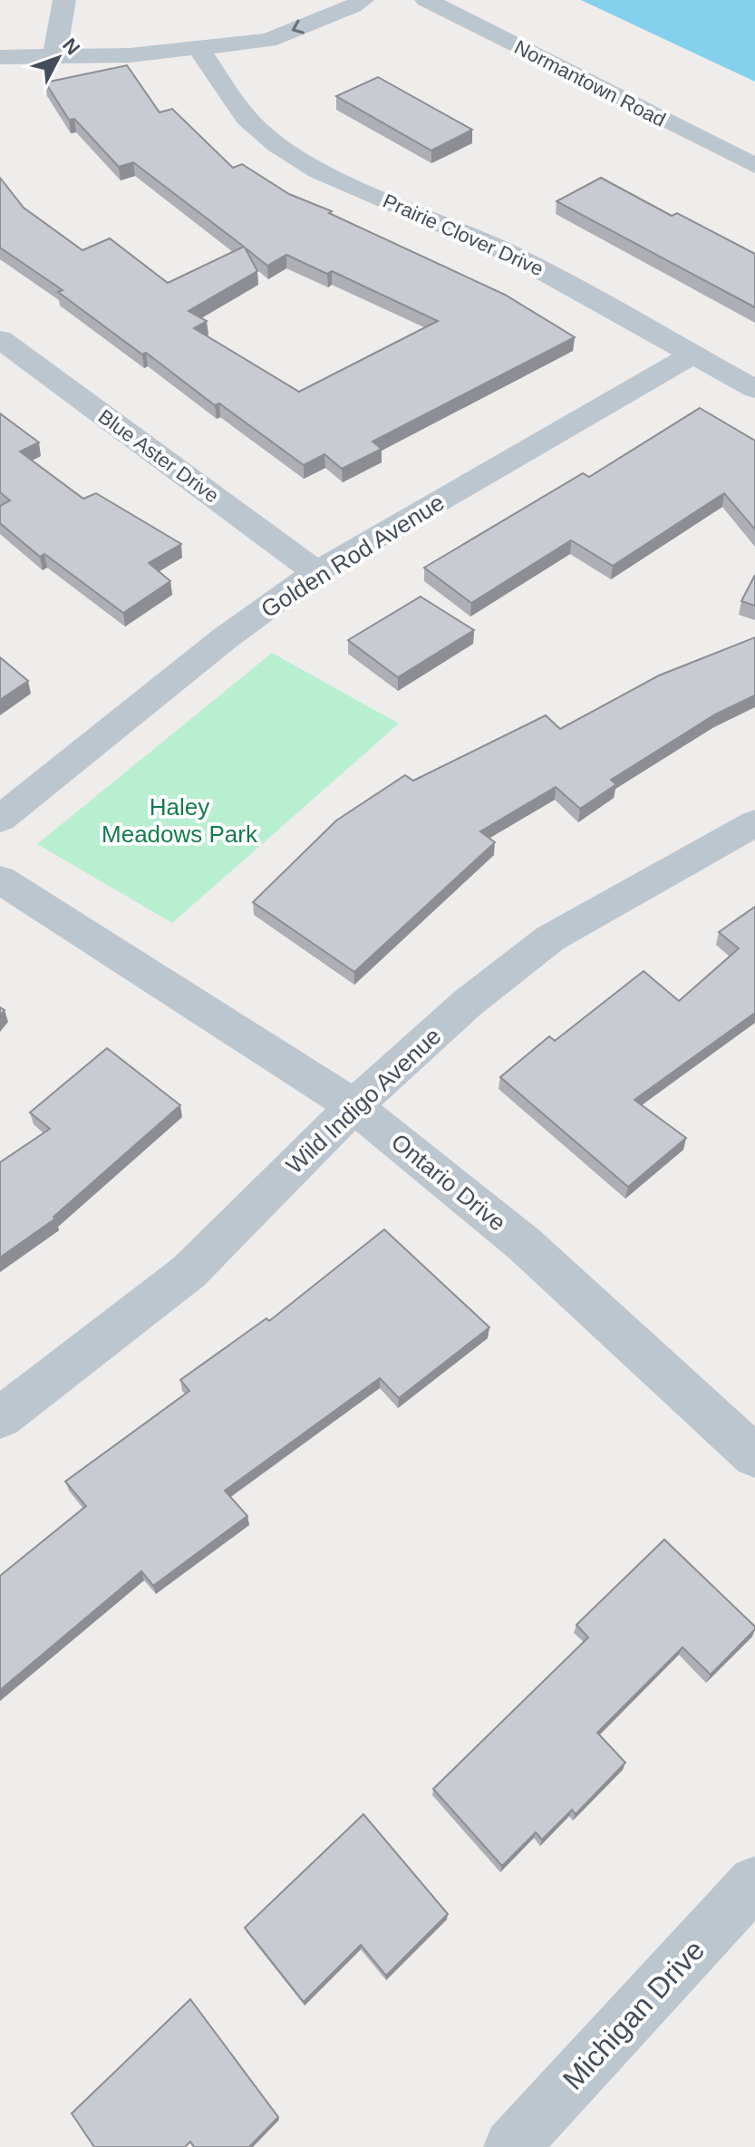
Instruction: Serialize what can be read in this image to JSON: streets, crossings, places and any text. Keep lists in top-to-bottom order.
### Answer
{
  "streets": {
    "street": [
      "Normantown Road",
      "Prairie Clover Drive",
      "Blue Aster Drive",
      "Golden Rod Avenue",
      "Wild Indigo Avenue",
      "Ontario Drive",
      "Michigan Drive"
    ]
  },
  "crossings": [
    ["Prairie Clover Drive", "Golden Rod Avenue"],
    ["Blue Aster Drive", "Golden Rod Avenue"],
    ["Wild Indigo Avenue", "Ontario Drive"]
  ],
  "parks": ["Haley Meadows Park"],
  "north": "top right"
}
